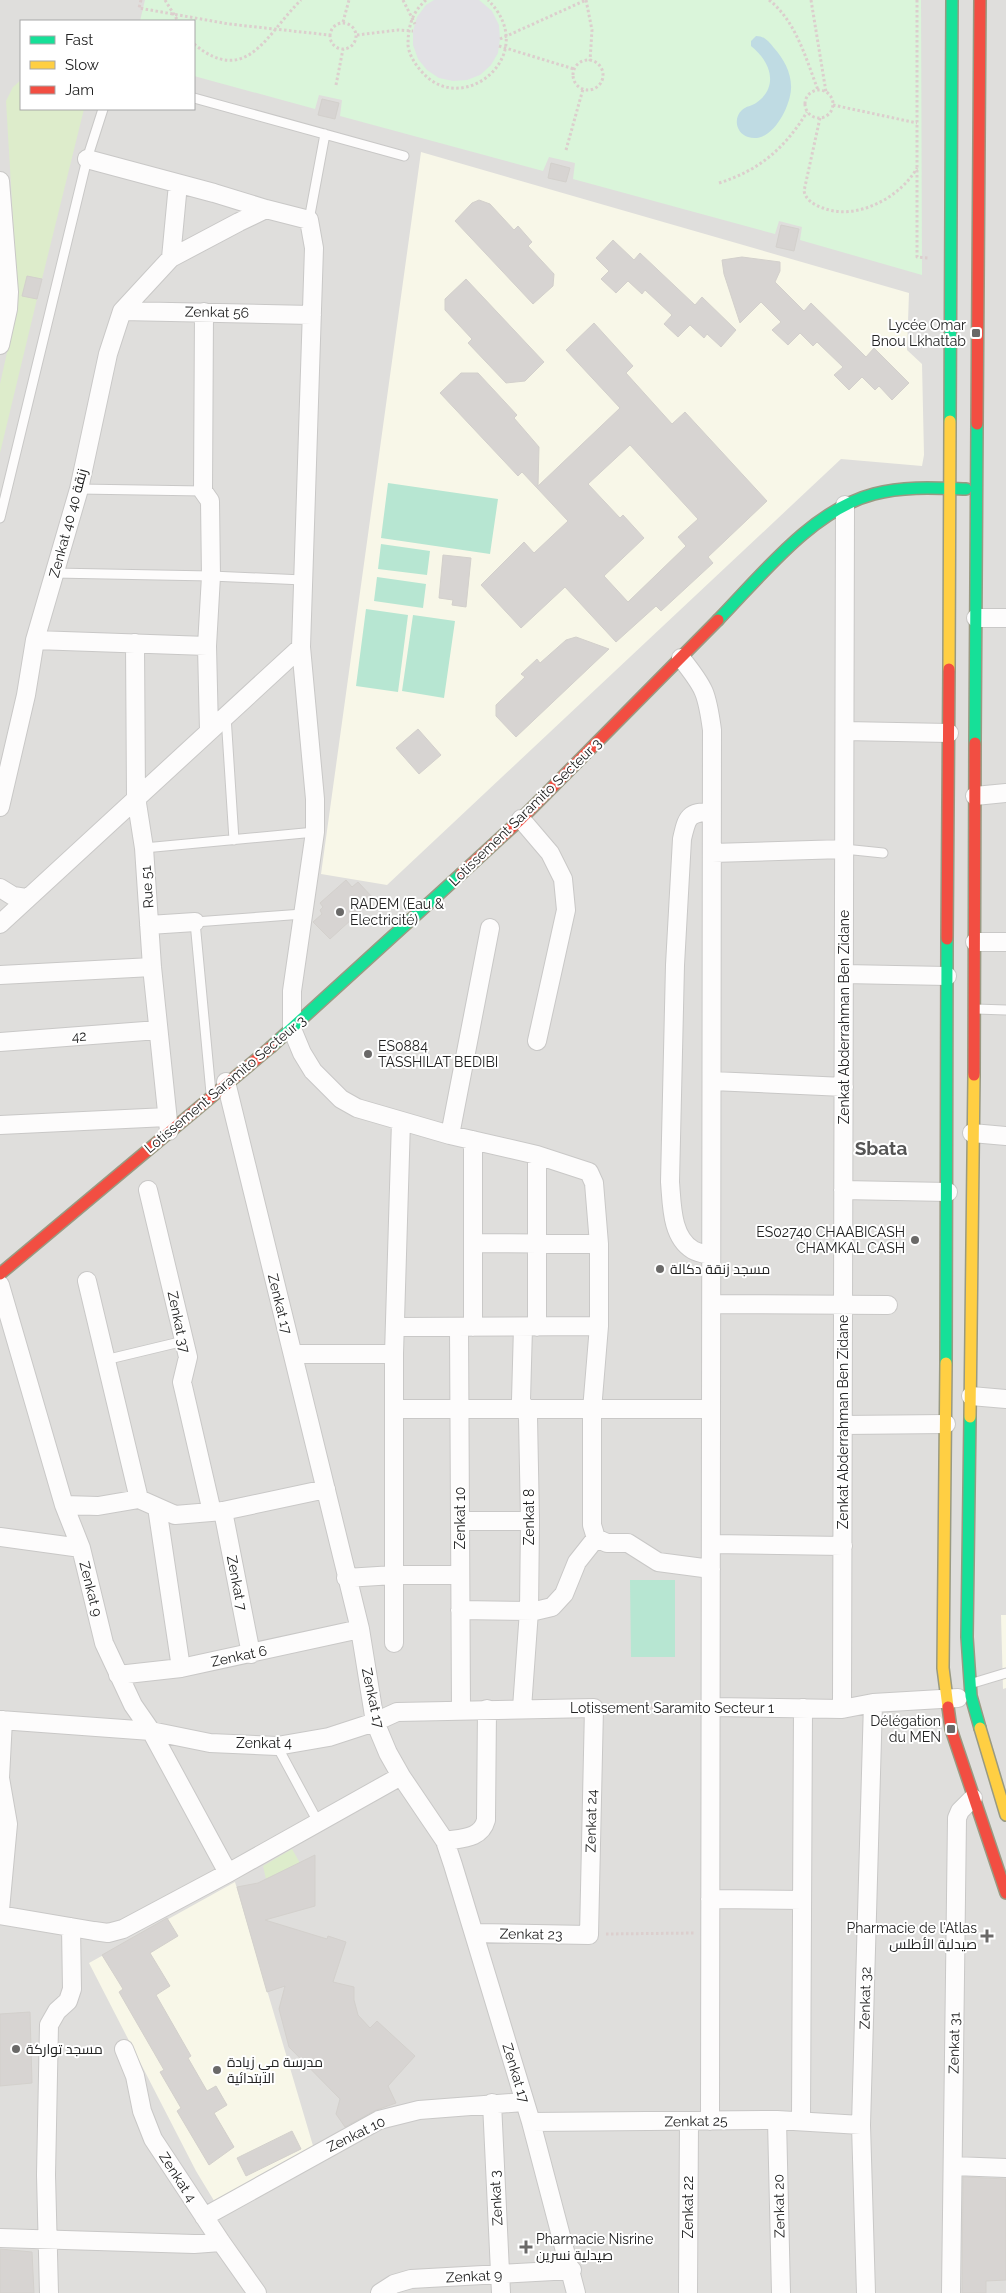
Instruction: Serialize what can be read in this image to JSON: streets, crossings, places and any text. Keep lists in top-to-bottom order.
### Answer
{
  "streets": {
    "main road": ["Lotissement Saramito Secteur 3"],
    "street": [
      "Zenkat 56",
      "Zenkat 40 زنقة 40",
      "Rue 51",
      "Zenkat Abderrahman Ben Zidane",
      "42",
      "Zenkat 17",
      "Zenkat 37",
      "Zenkat 8",
      "Zenkat 10",
      "Zenkat 7",
      "Zenkat 9",
      "Zenkat 6",
      "Lotissement Saramito Secteur 1",
      "Zenkat 4",
      "Zenkat 24",
      "Zenkat 23",
      "Zenkat 32",
      "Zenkat 31",
      "Zenkat 25",
      "Zenkat 3",
      "Zenkat 20",
      "Zenkat 22"
    ]
  },
  "crossings": [
    ["Zenkat 56", "Zenkat 40 زنقة 40"],
    ["Lotissement Saramito Secteur 3", "Rue 51"],
    ["Lotissement Saramito Secteur 3", "Zenkat Abderrahman Ben Zidane"],
    ["Lotissement Saramito Secteur 3", "Zenkat 17"],
    ["Rue 51", "42"],
    ["Zenkat Abderrahman Ben Zidane", "Lotissement Saramito Secteur 1"],
    ["Zenkat 17", "Zenkat 10"],
    ["Zenkat 17", "Zenkat 9"],
    ["Zenkat 17", "Zenkat 6"],
    ["Zenkat 17", "Lotissement Saramito Secteur 1"],
    ["Zenkat 17", "Zenkat 4"],
    ["Zenkat 17", "Zenkat 23"],
    ["Zenkat 17", "Zenkat 25"],
    ["Zenkat 37", "Zenkat 7"],
    ["Zenkat 8", "Lotissement Saramito Secteur 1"],
    ["Zenkat 10", "Lotissement Saramito Secteur 1"],
    ["Zenkat 10", "Zenkat 4"],
    ["Zenkat 10", "Zenkat 3"],
    ["Zenkat 7", "Zenkat 6"],
    ["Zenkat 9", "Zenkat 6"],
    ["Zenkat 9", "Zenkat 4"],
    ["Zenkat 9", "Zenkat 3"],
    ["Lotissement Saramito Secteur 1", "Zenkat 4"],
    ["Lotissement Saramito Secteur 1", "Zenkat 24"],
    ["Lotissement Saramito Secteur 1", "Zenkat 32"],
    ["Zenkat 24", "Zenkat 23"],
    ["Zenkat 32", "Zenkat 25"],
    ["Zenkat 25", "Zenkat 20"],
    ["Zenkat 25", "Zenkat 22"]
  ],
  "districts": ["Sbata"],
  "places": {
    "transit": ["Lycée Omar Bnou Lkhattab", "Délégation du MEN"],
    "other": [
      "RADEM (Eau & Electricité)",
      "ES0884 TASSHILAT BEDIBI",
      "ES02740 CHAABICASH CHAMKAL CASH",
      "مسجد زنقة دكالة",
      "مسجد تواركة",
      "مدرسة مي زيادة الابتدائية"
    ],
    "health": ["Pharmacie de l'Atlas صيدلية الأطلس", "Pharmacie Nisrine صيدلية نسرين"]
  },
  "legend": ["Fast", "Slow", "Jam"]
}
